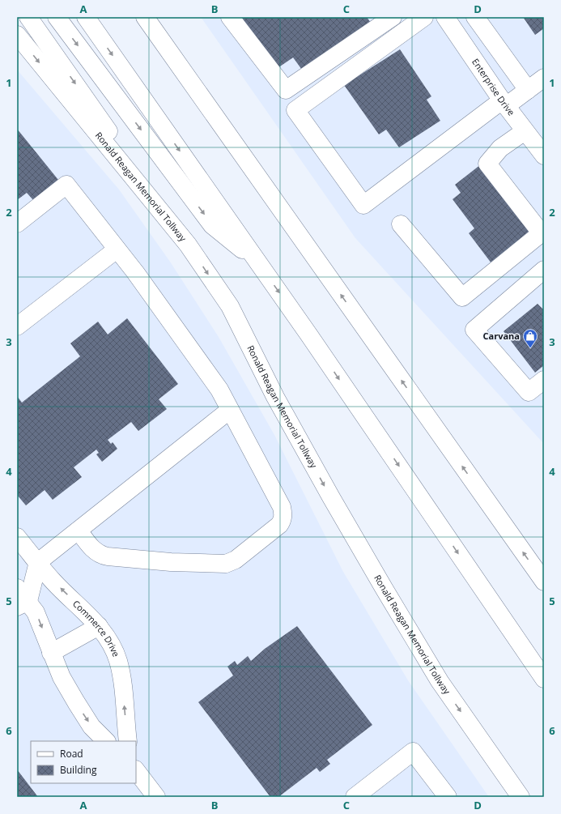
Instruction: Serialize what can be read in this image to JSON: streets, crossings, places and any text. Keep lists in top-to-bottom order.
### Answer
{
  "streets": {
    "main road": ["Enterprise Drive", "Ronald Reagan Memorial Tollway", "Commerce Drive"]
  },
  "places": {
    "shop": ["Carvana"]
  },
  "legend": ["Road", "Building"],
  "grid": {
    "columns": [
      "A",
      "B",
      "C",
      "D"
    ],
    "rows": [
      "1",
      "2",
      "3",
      "4",
      "5",
      "6"
    ]
  }
}
